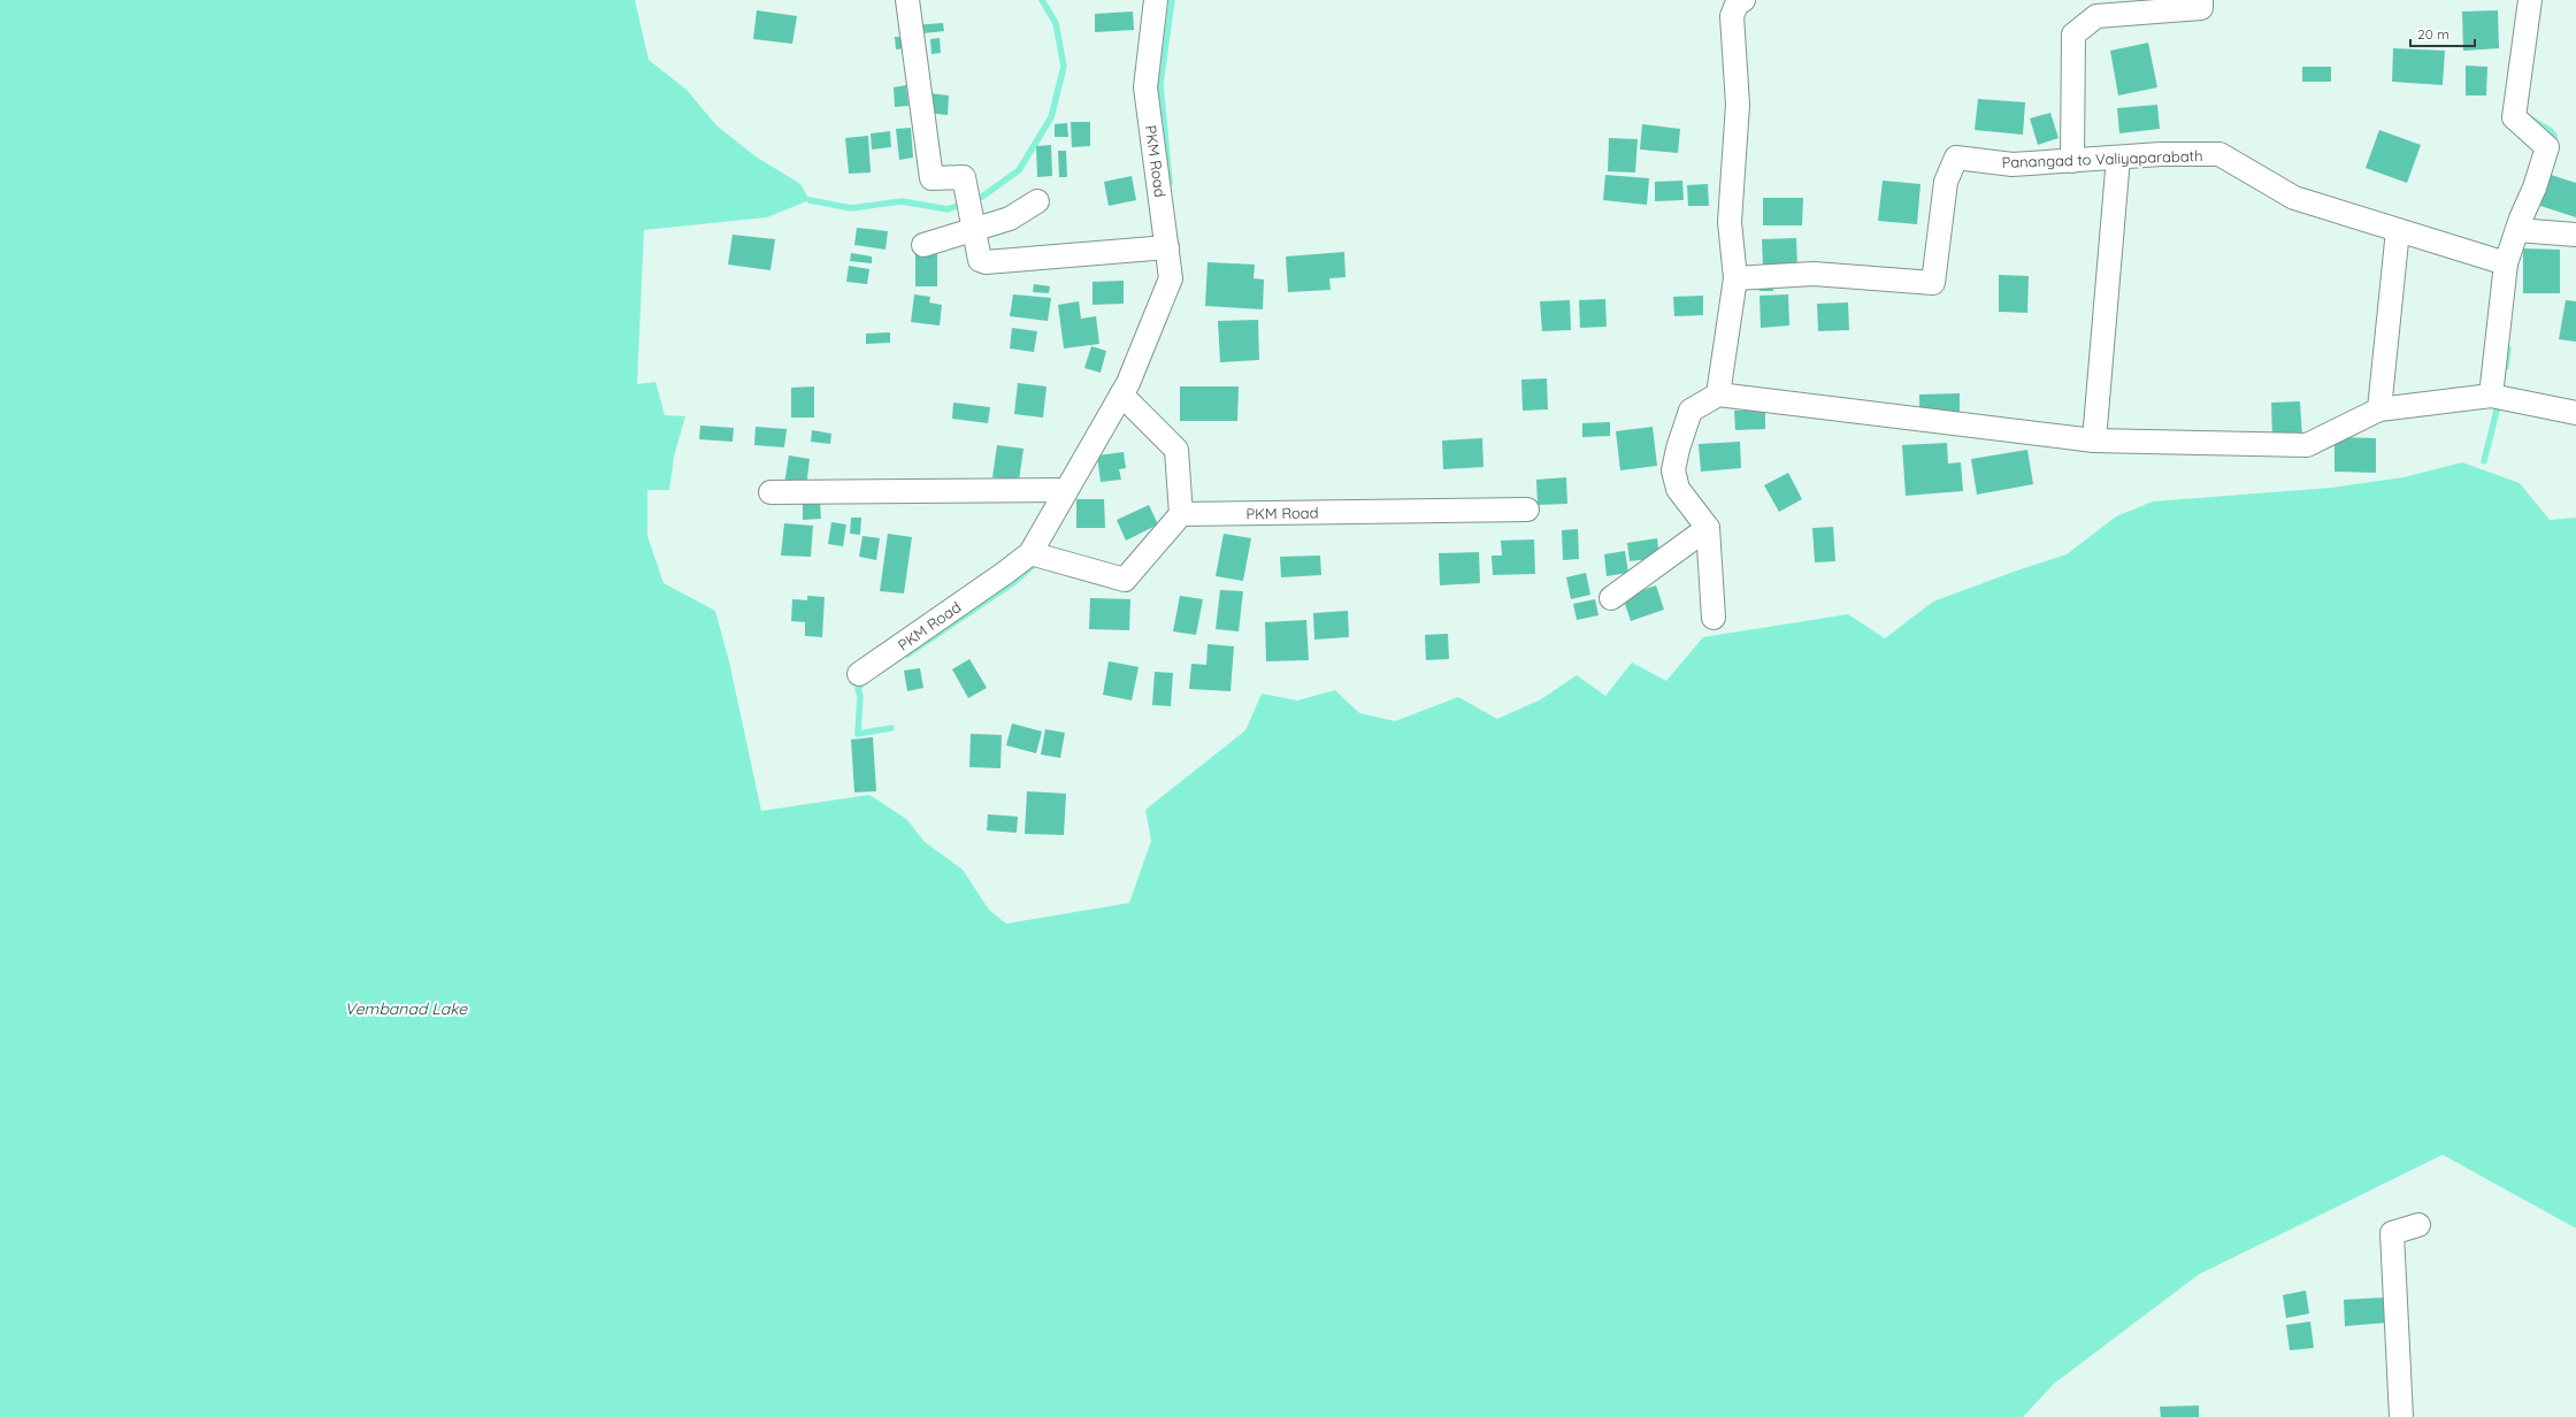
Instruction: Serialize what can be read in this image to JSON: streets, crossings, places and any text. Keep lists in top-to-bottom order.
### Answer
{
  "streets": {
    "street": ["Panangad to Valiyaparabath", "PKM Road"]
  },
  "water": ["Vembanad Lake"],
  "scale_bar": "20 m"
}
